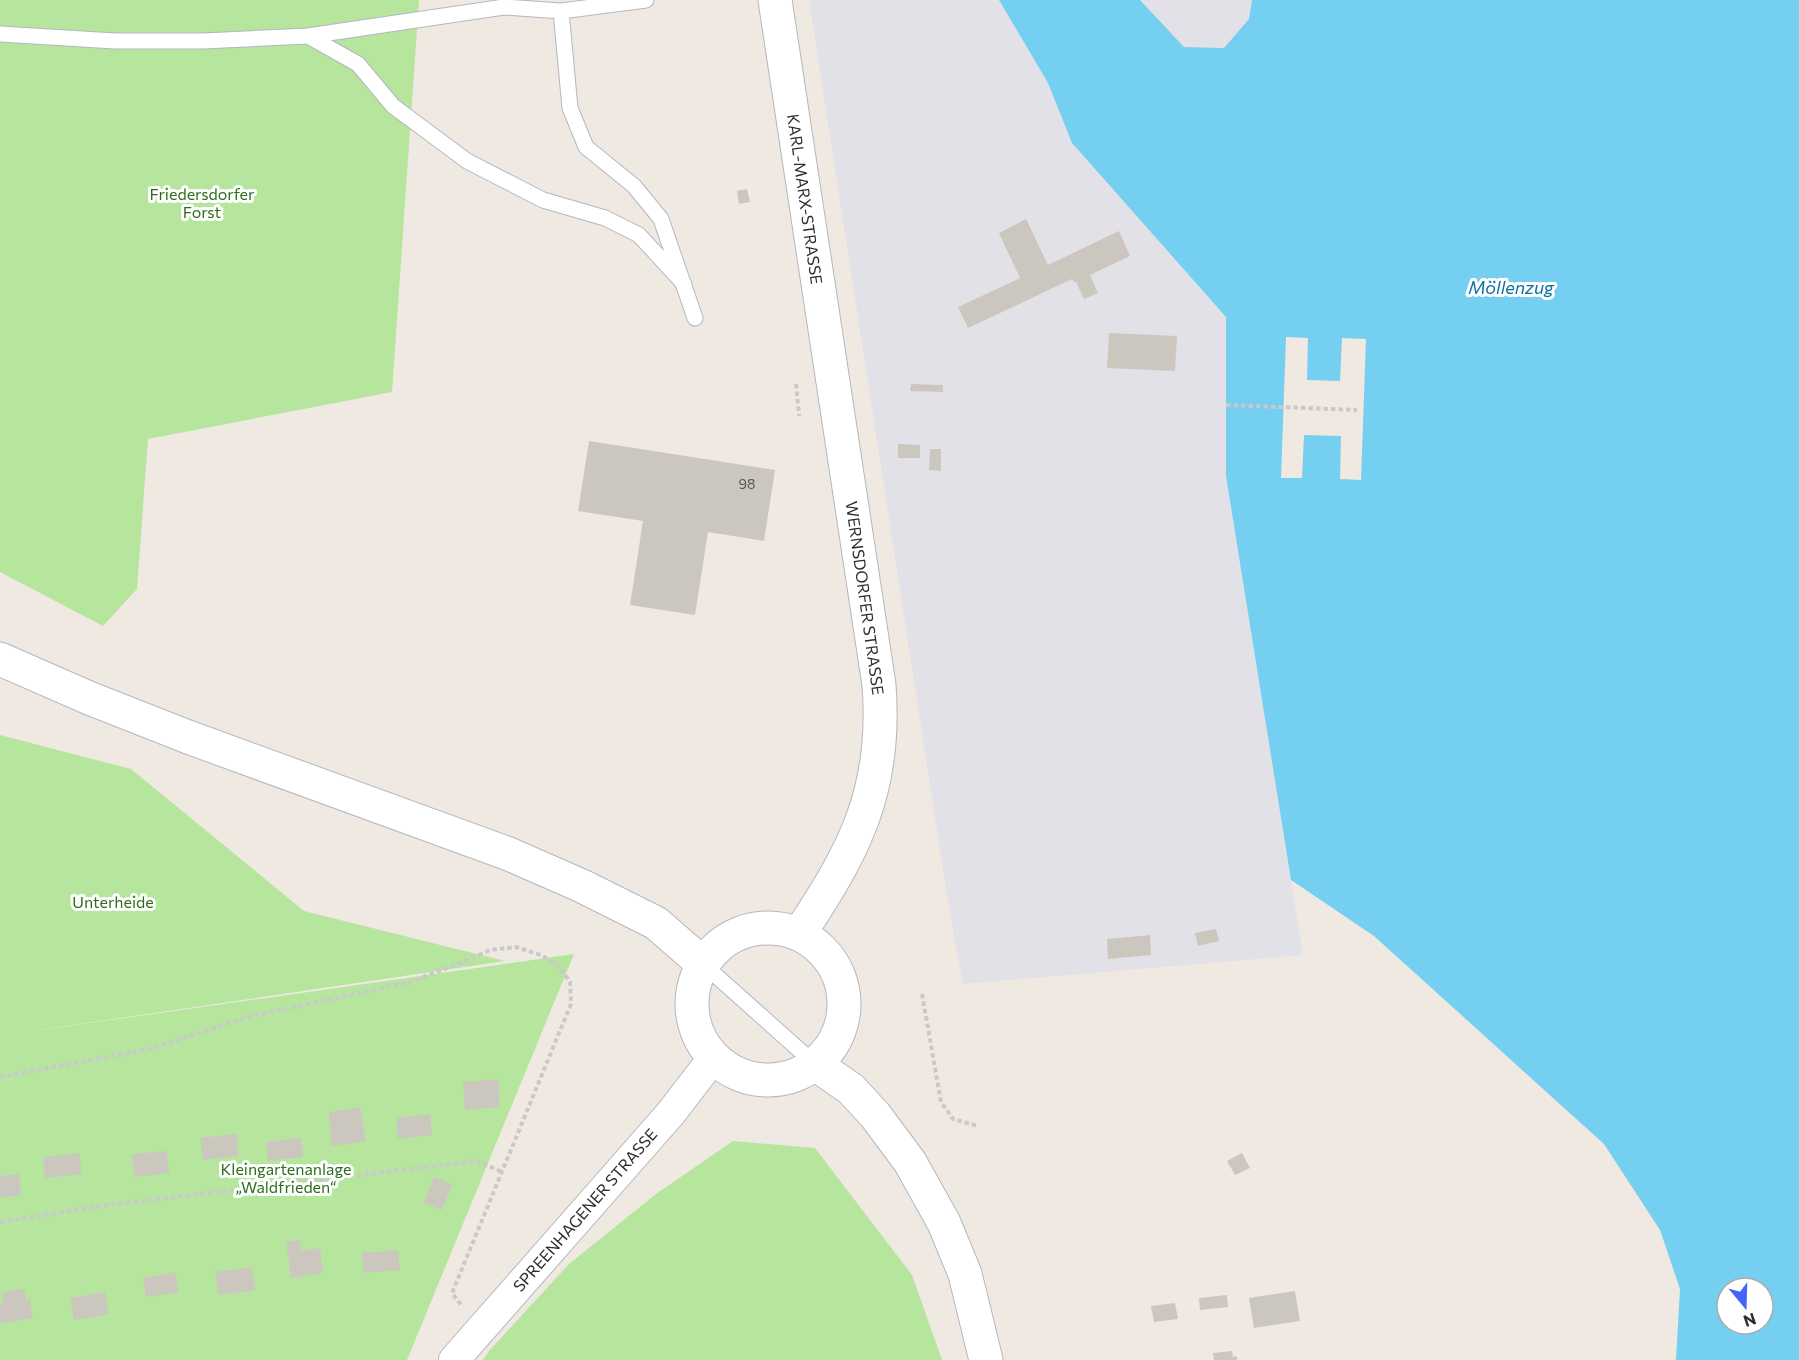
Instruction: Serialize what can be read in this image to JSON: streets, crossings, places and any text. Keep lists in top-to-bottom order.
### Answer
{
  "streets": {
    "main road": ["KARL-MARX-STRASSE", "WERNSDORFER STRASSE"],
    "street": ["SPREENHAGENER STRASSE"]
  },
  "crossings": [
    ["KARL-MARX-STRASSE", "WERNSDORFER STRASSE"]
  ],
  "water": ["Möllenzug"],
  "parks": ["Friedersdorfer Forst", "Unterheide", "Kleingartenanlage „Waldfrieden“"],
  "house_numbers": ["98"],
  "north": "bottom"
}
